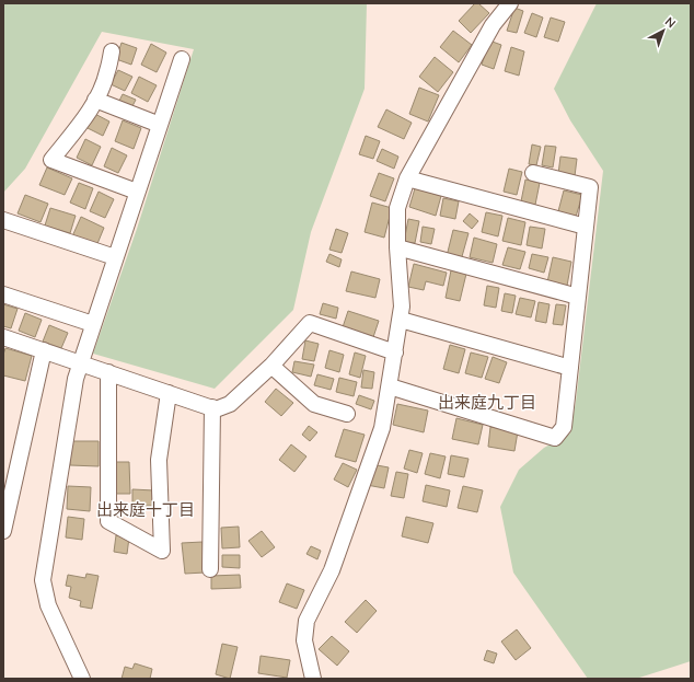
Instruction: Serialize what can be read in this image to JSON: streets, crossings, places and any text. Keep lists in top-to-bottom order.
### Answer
{
  "districts": ["出来庭九丁目", "出来庭十丁目"],
  "north": "top right"
}
